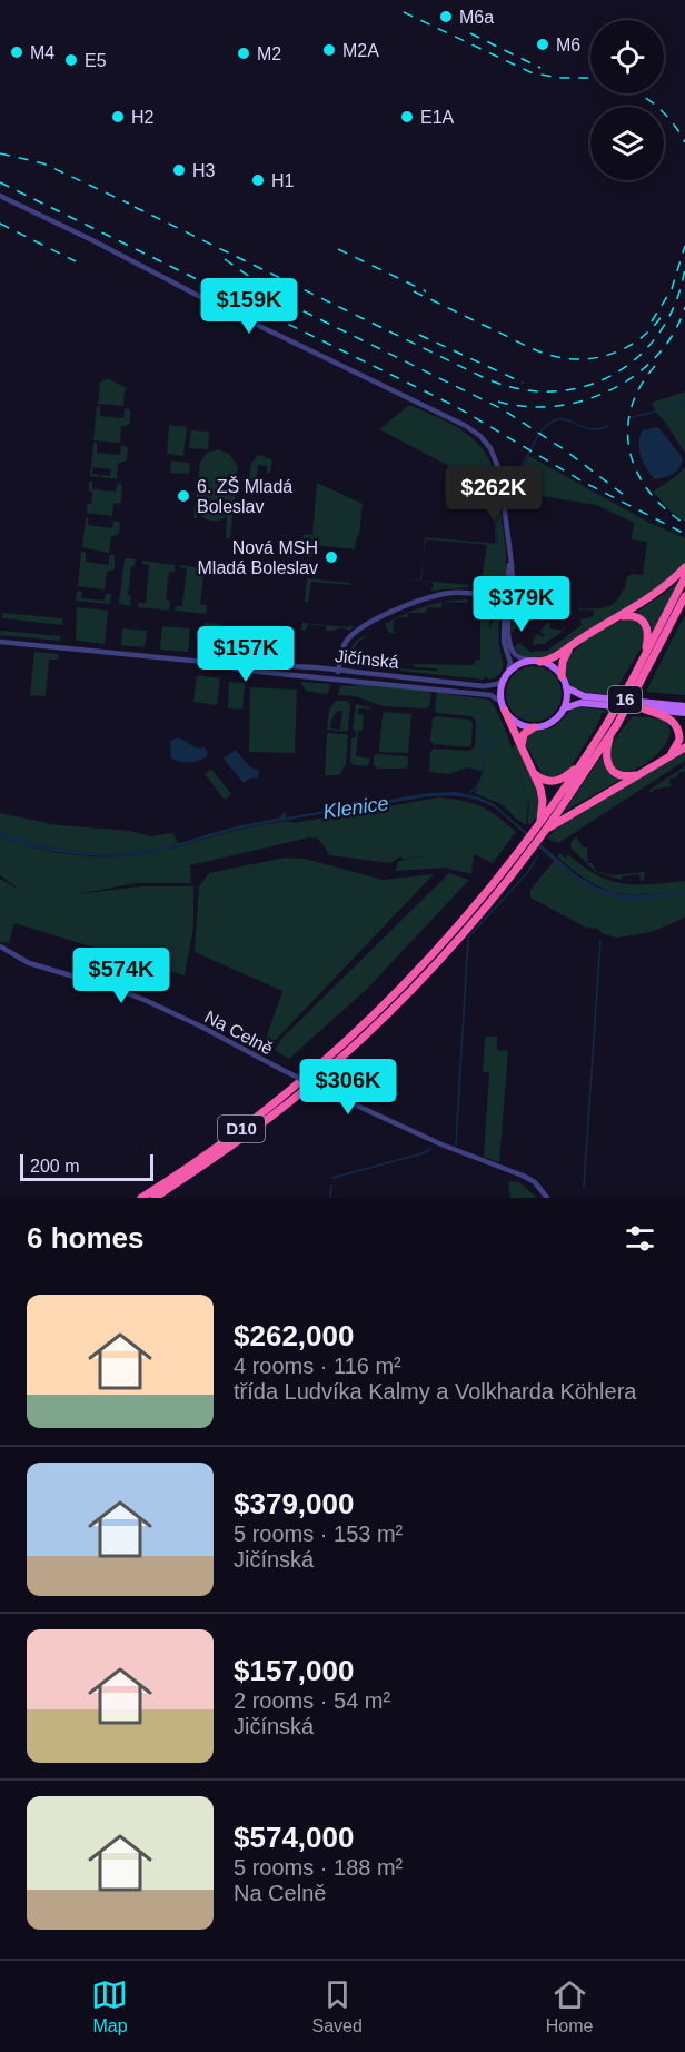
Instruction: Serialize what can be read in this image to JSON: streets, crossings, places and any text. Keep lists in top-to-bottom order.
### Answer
{
  "streets": {
    "highway": ["16", "D10"],
    "main road": ["Jičínská"],
    "street": ["Na Celně"]
  },
  "crossings": [
    ["Jičínská", "16"],
    ["16", "D10"]
  ],
  "water": ["Klenice"],
  "places": [
    "M6a",
    "M6",
    "M2A",
    "M4",
    "M2",
    "E5",
    "H2",
    "E1A",
    "H3",
    "H1",
    "6. ZŠ Mladá Boleslav",
    "Nová MSH Mladá Boleslav"
  ],
  "scale_bar": "200 m",
  "page": {
    "price": [
      "$159K",
      "$262K",
      "$379K",
      "$157K",
      "$574K",
      "$306K"
    ],
    "scale": "200 m",
    "heading": "6 homes",
    "list": [
      {
        "name": "$262,000",
        "note": "4 rooms · 116 m² · třída Ludvíka Kalmy a Volkharda Köhlera"
      },
      {
        "name": "$379,000",
        "note": "5 rooms · 153 m² · Jičínská"
      },
      {
        "name": "$157,000",
        "note": "2 rooms · 54 m² · Jičínská"
      },
      {
        "name": "$574,000",
        "note": "5 rooms · 188 m² · Na Celně"
      }
    ],
    "tabs": ["Map", "Saved", "Home"]
  }
}
